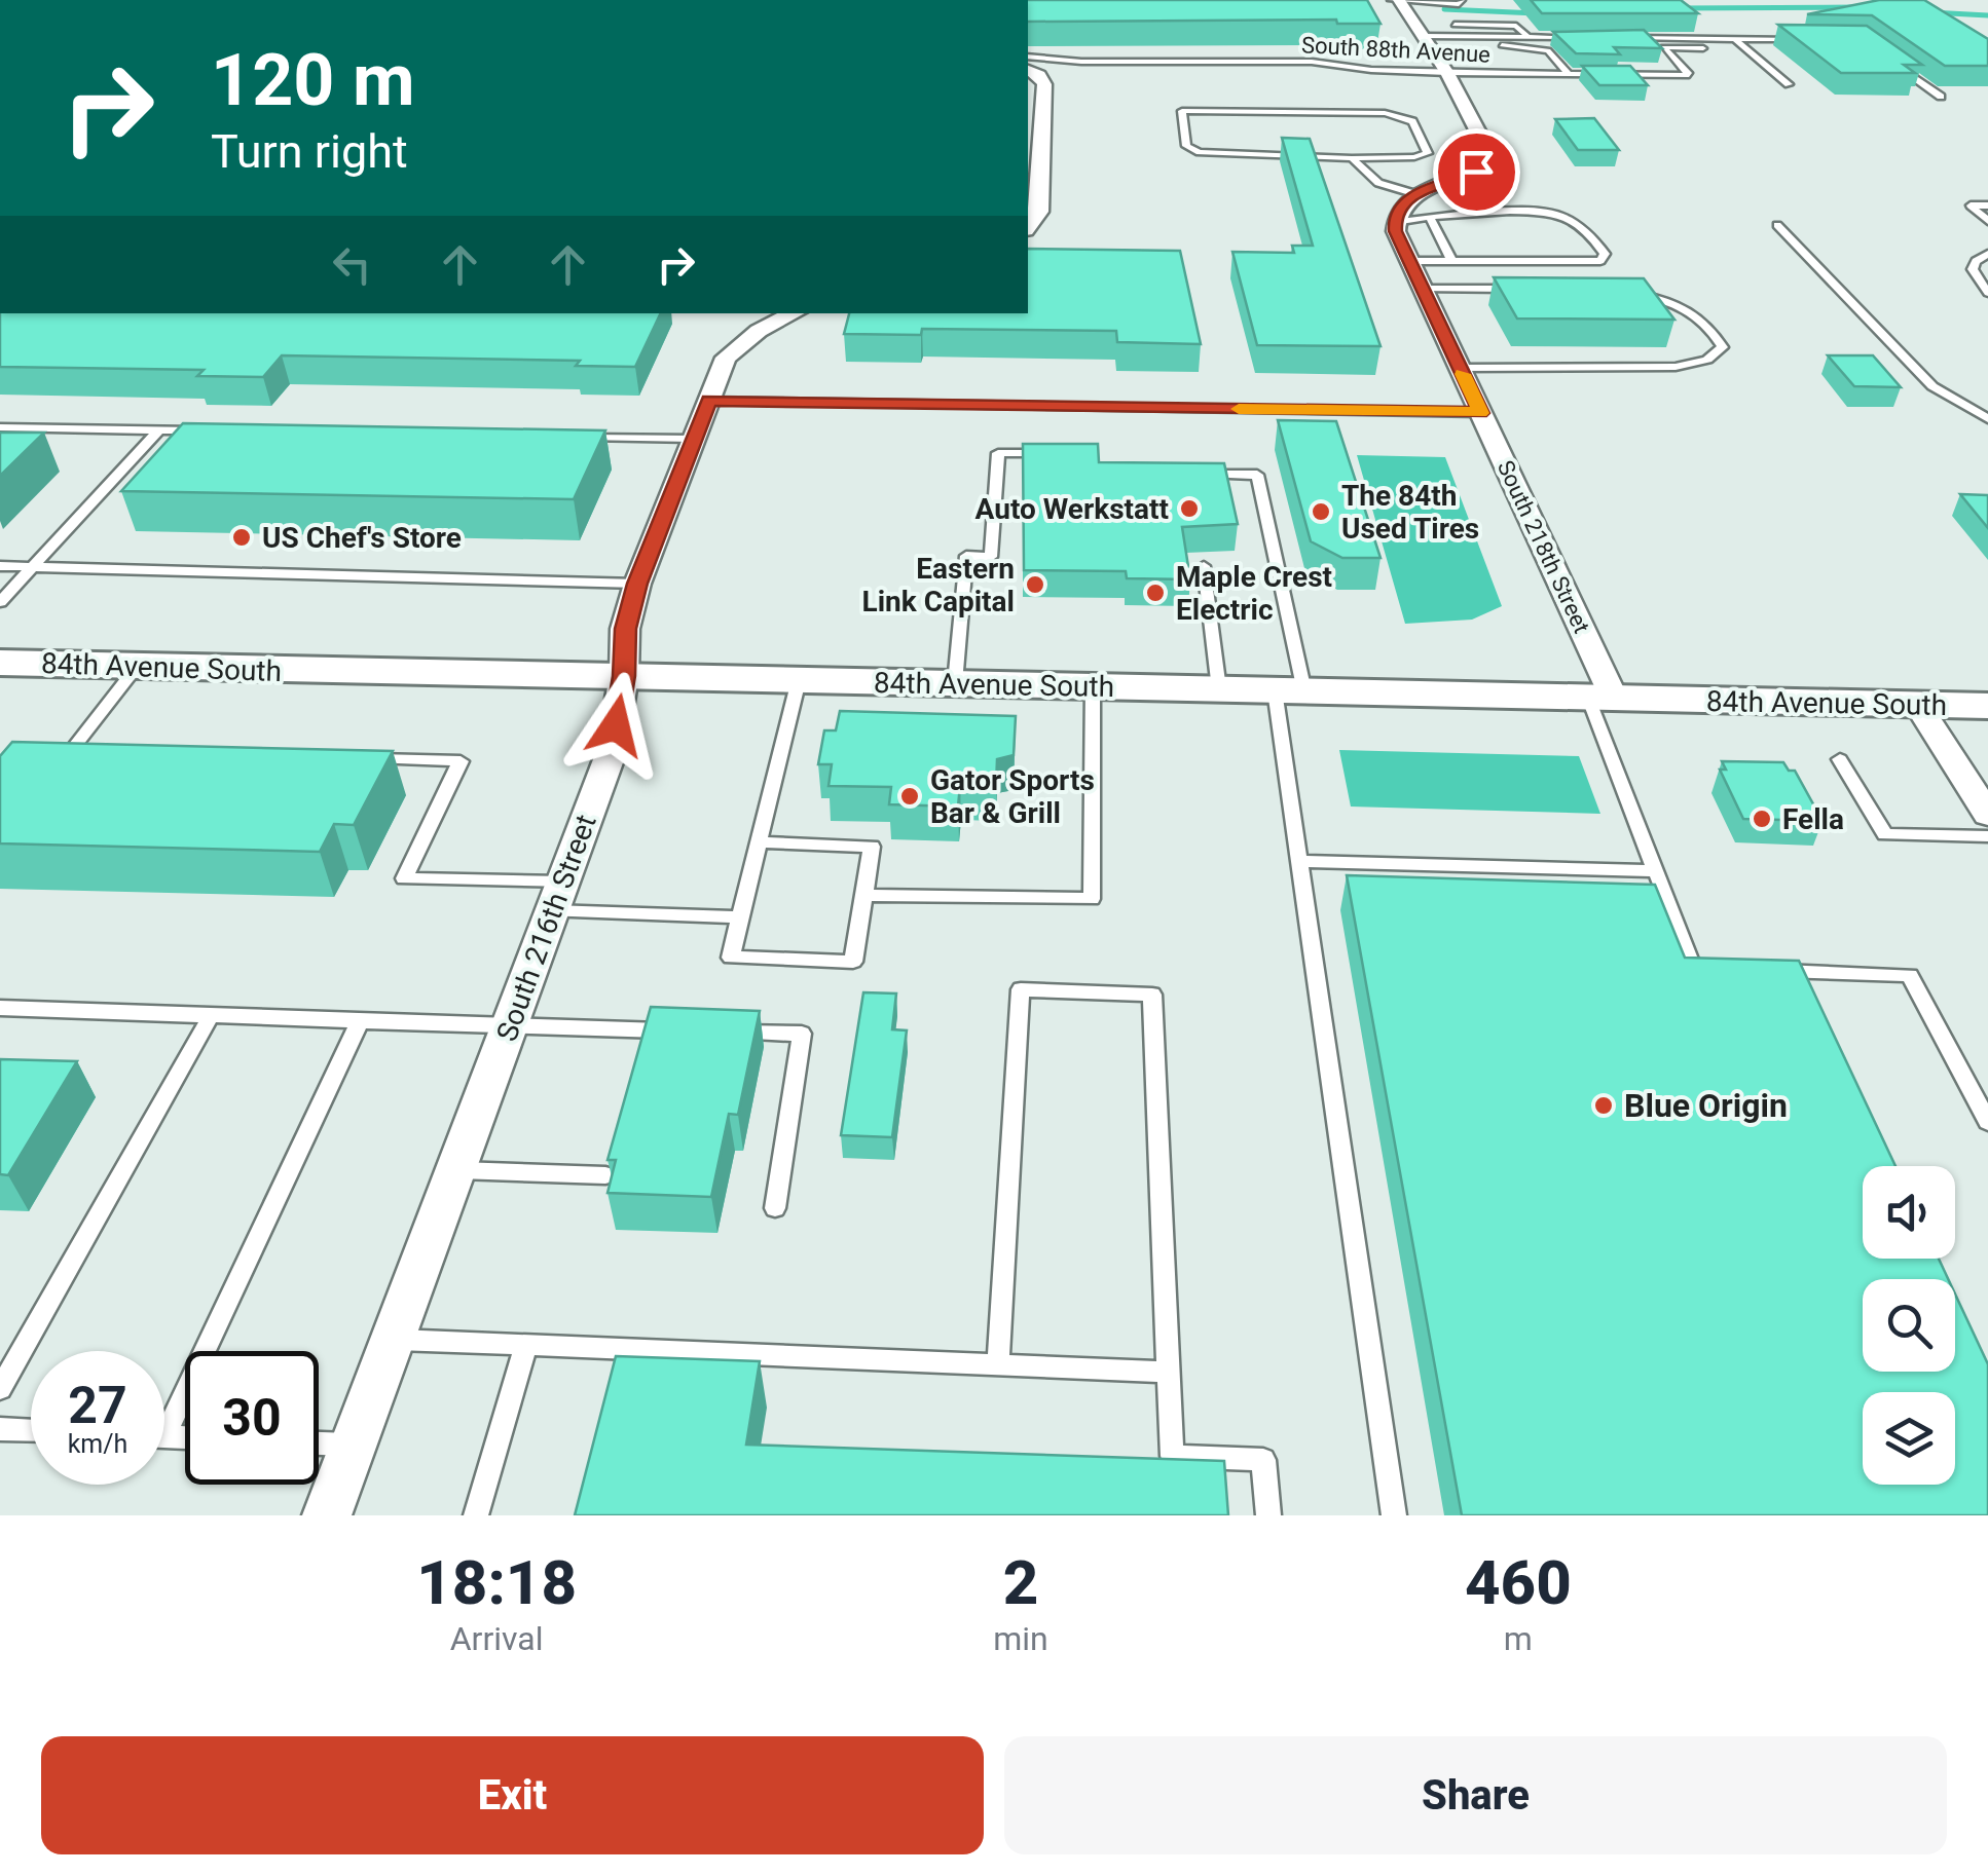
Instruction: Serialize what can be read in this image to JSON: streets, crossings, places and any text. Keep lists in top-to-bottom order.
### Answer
{
  "streets": {
    "main road": ["84th Avenue South"],
    "street": ["South 218th Street", "South 216th Street"],
    "lane": ["South 88th Avenue"]
  },
  "crossings": [
    ["South 218th Street", "84th Avenue South"],
    ["84th Avenue South", "South 216th Street"]
  ],
  "places": [
    "Auto Werkstatt",
    "The 84th Used Tires",
    "US Chef's Store",
    "Eastern Link Capital",
    "Maple Crest Electric",
    "Gator Sports Bar & Grill",
    "Fella",
    "Blue Origin"
  ],
  "page": {
    "turn": ["120 m", "Turn right"],
    "speed": "27 km/h",
    "limit": "30",
    "eta": [
      "18:18",
      "Arrival",
      "2",
      "min",
      "460",
      "m"
    ],
    "buttons": ["Exit", "Share"]
  }
}
